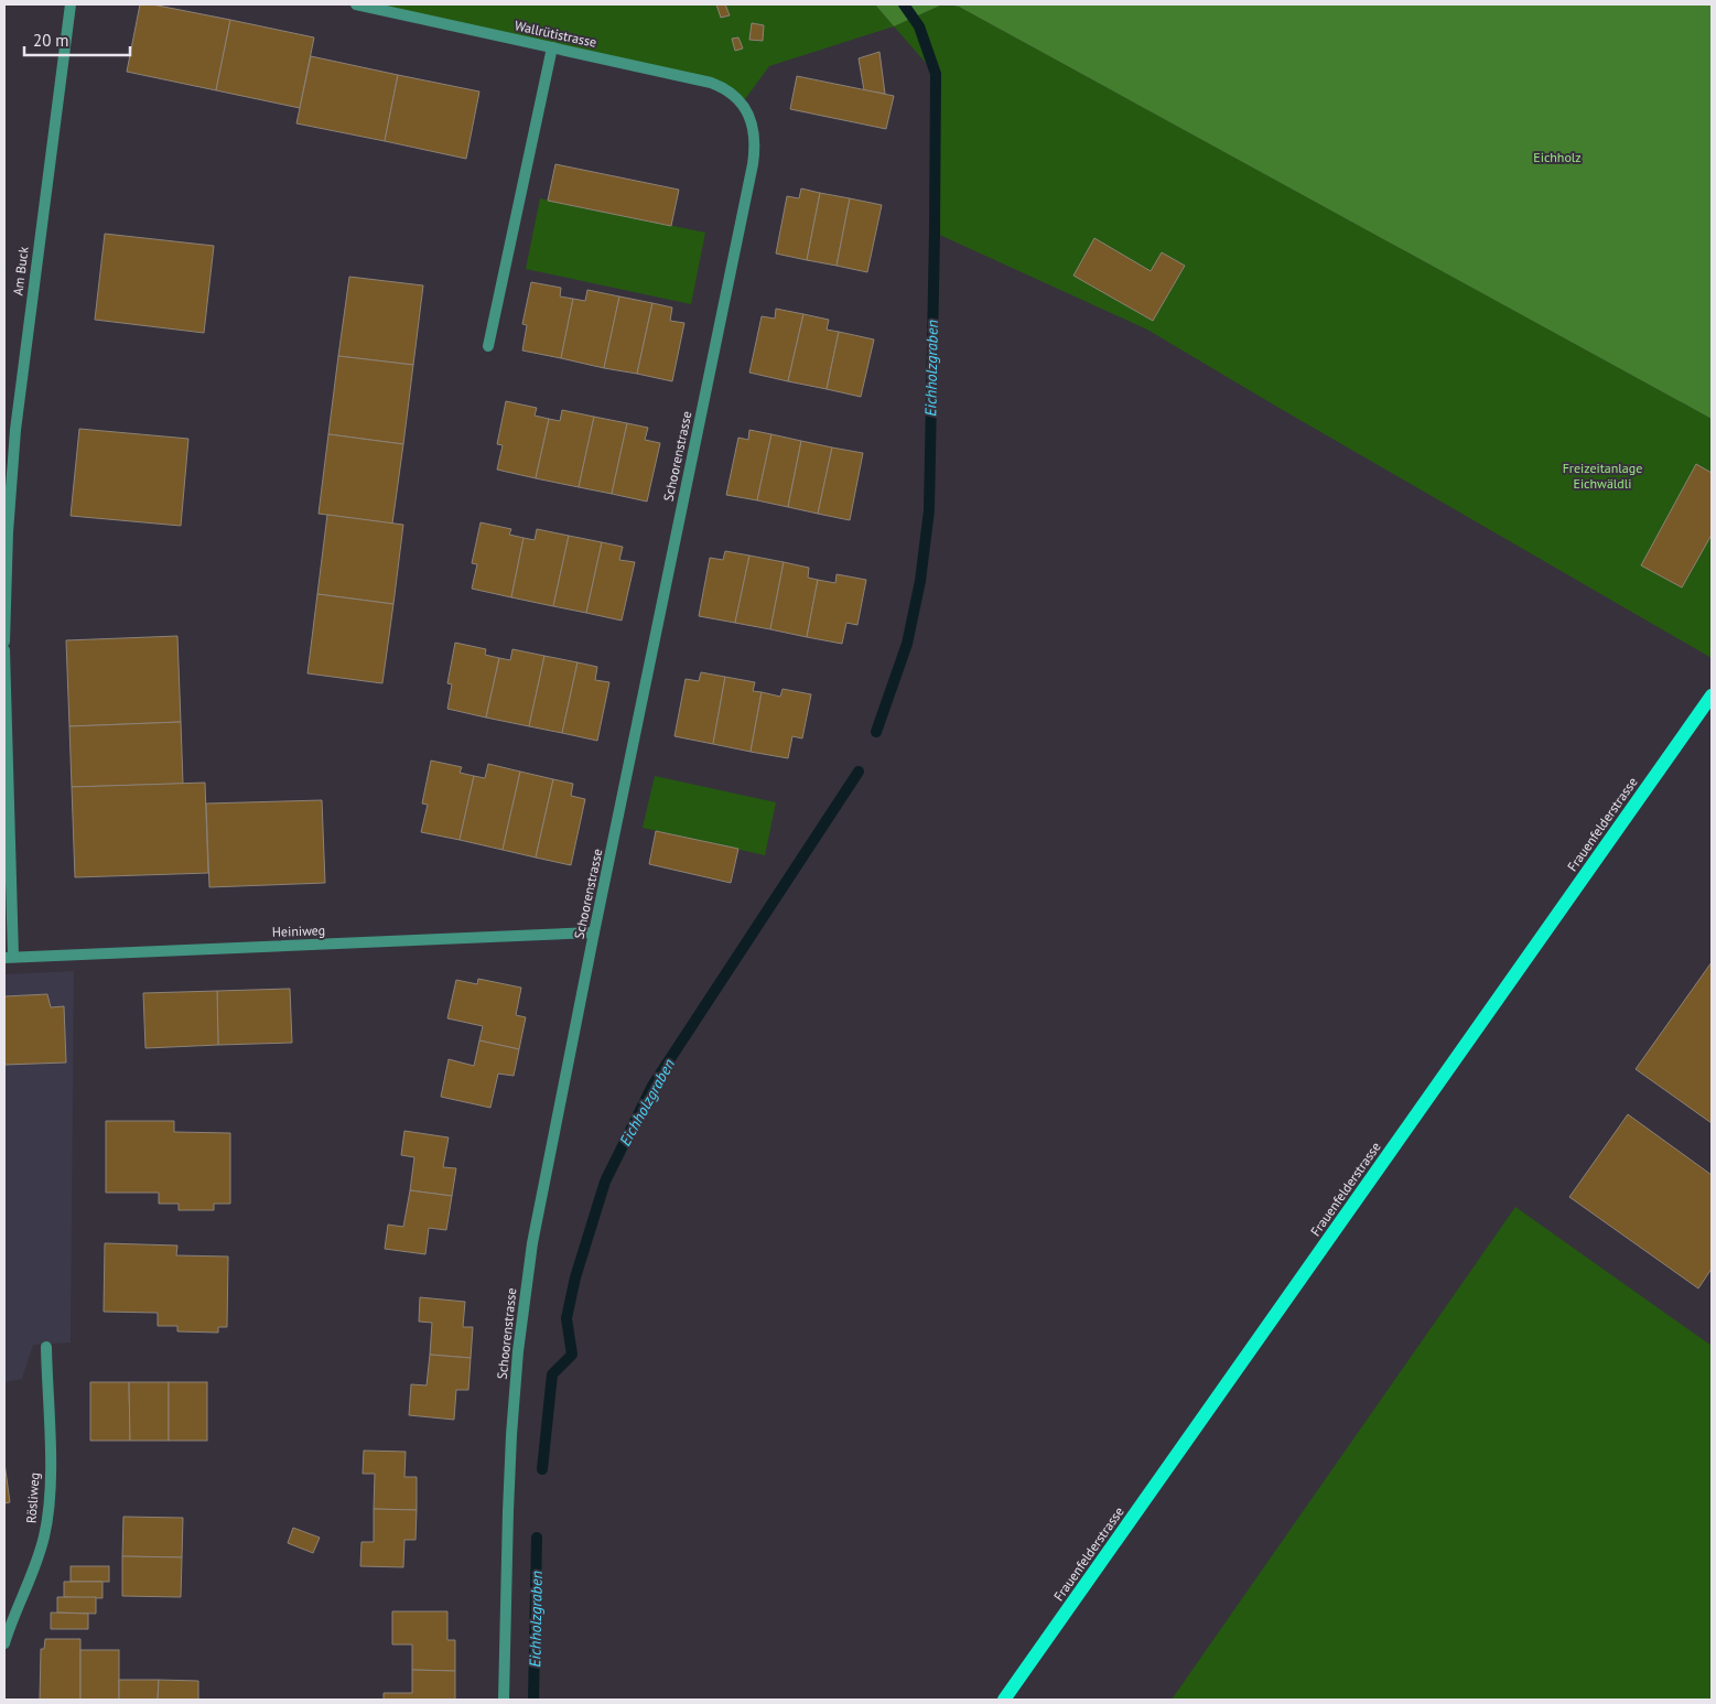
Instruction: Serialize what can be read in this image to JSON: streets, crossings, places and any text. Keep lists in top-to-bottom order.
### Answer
{
  "streets": {
    "main road": ["Frauenfelderstrasse"],
    "street": [
      "Wallrütistrasse",
      "Am Buck",
      "Schoorenstrasse",
      "Heiniweg",
      "Rösliweg"
    ]
  },
  "crossings": [
    ["Wallrütistrasse", "Schoorenstrasse"],
    ["Schoorenstrasse", "Heiniweg"]
  ],
  "water": ["Eichholzgraben"],
  "parks": ["Eichholz", "Freizeitanlage Eichwäldli"],
  "scale_bar": "20 m"
}
